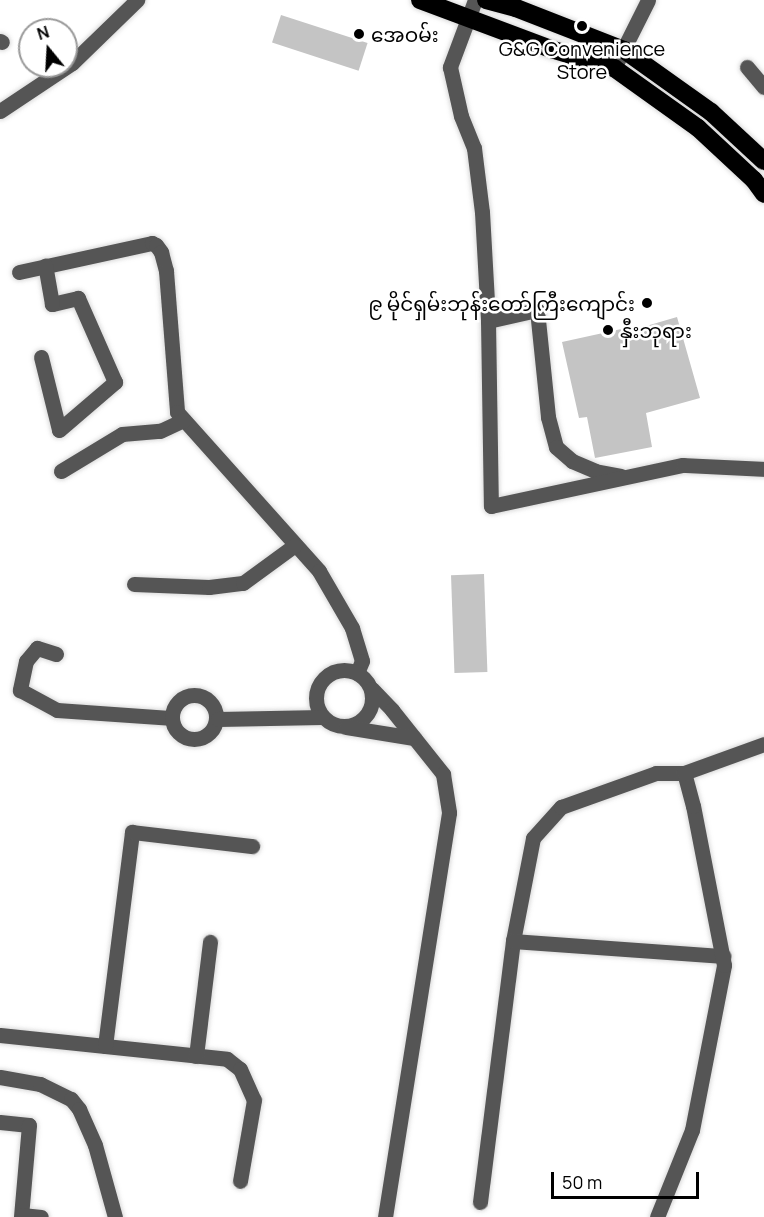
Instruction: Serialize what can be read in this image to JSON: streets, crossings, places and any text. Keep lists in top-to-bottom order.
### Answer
{
  "places": [
    "G&G Convenience Store",
    "အေဝမ်း",
    "၉ မိုင်ရှမ်းဘုန်းတော်ကြီးကျောင်း",
    "နှီးဘုရား"
  ],
  "scale_bar": "50 m",
  "north": "top"
}
